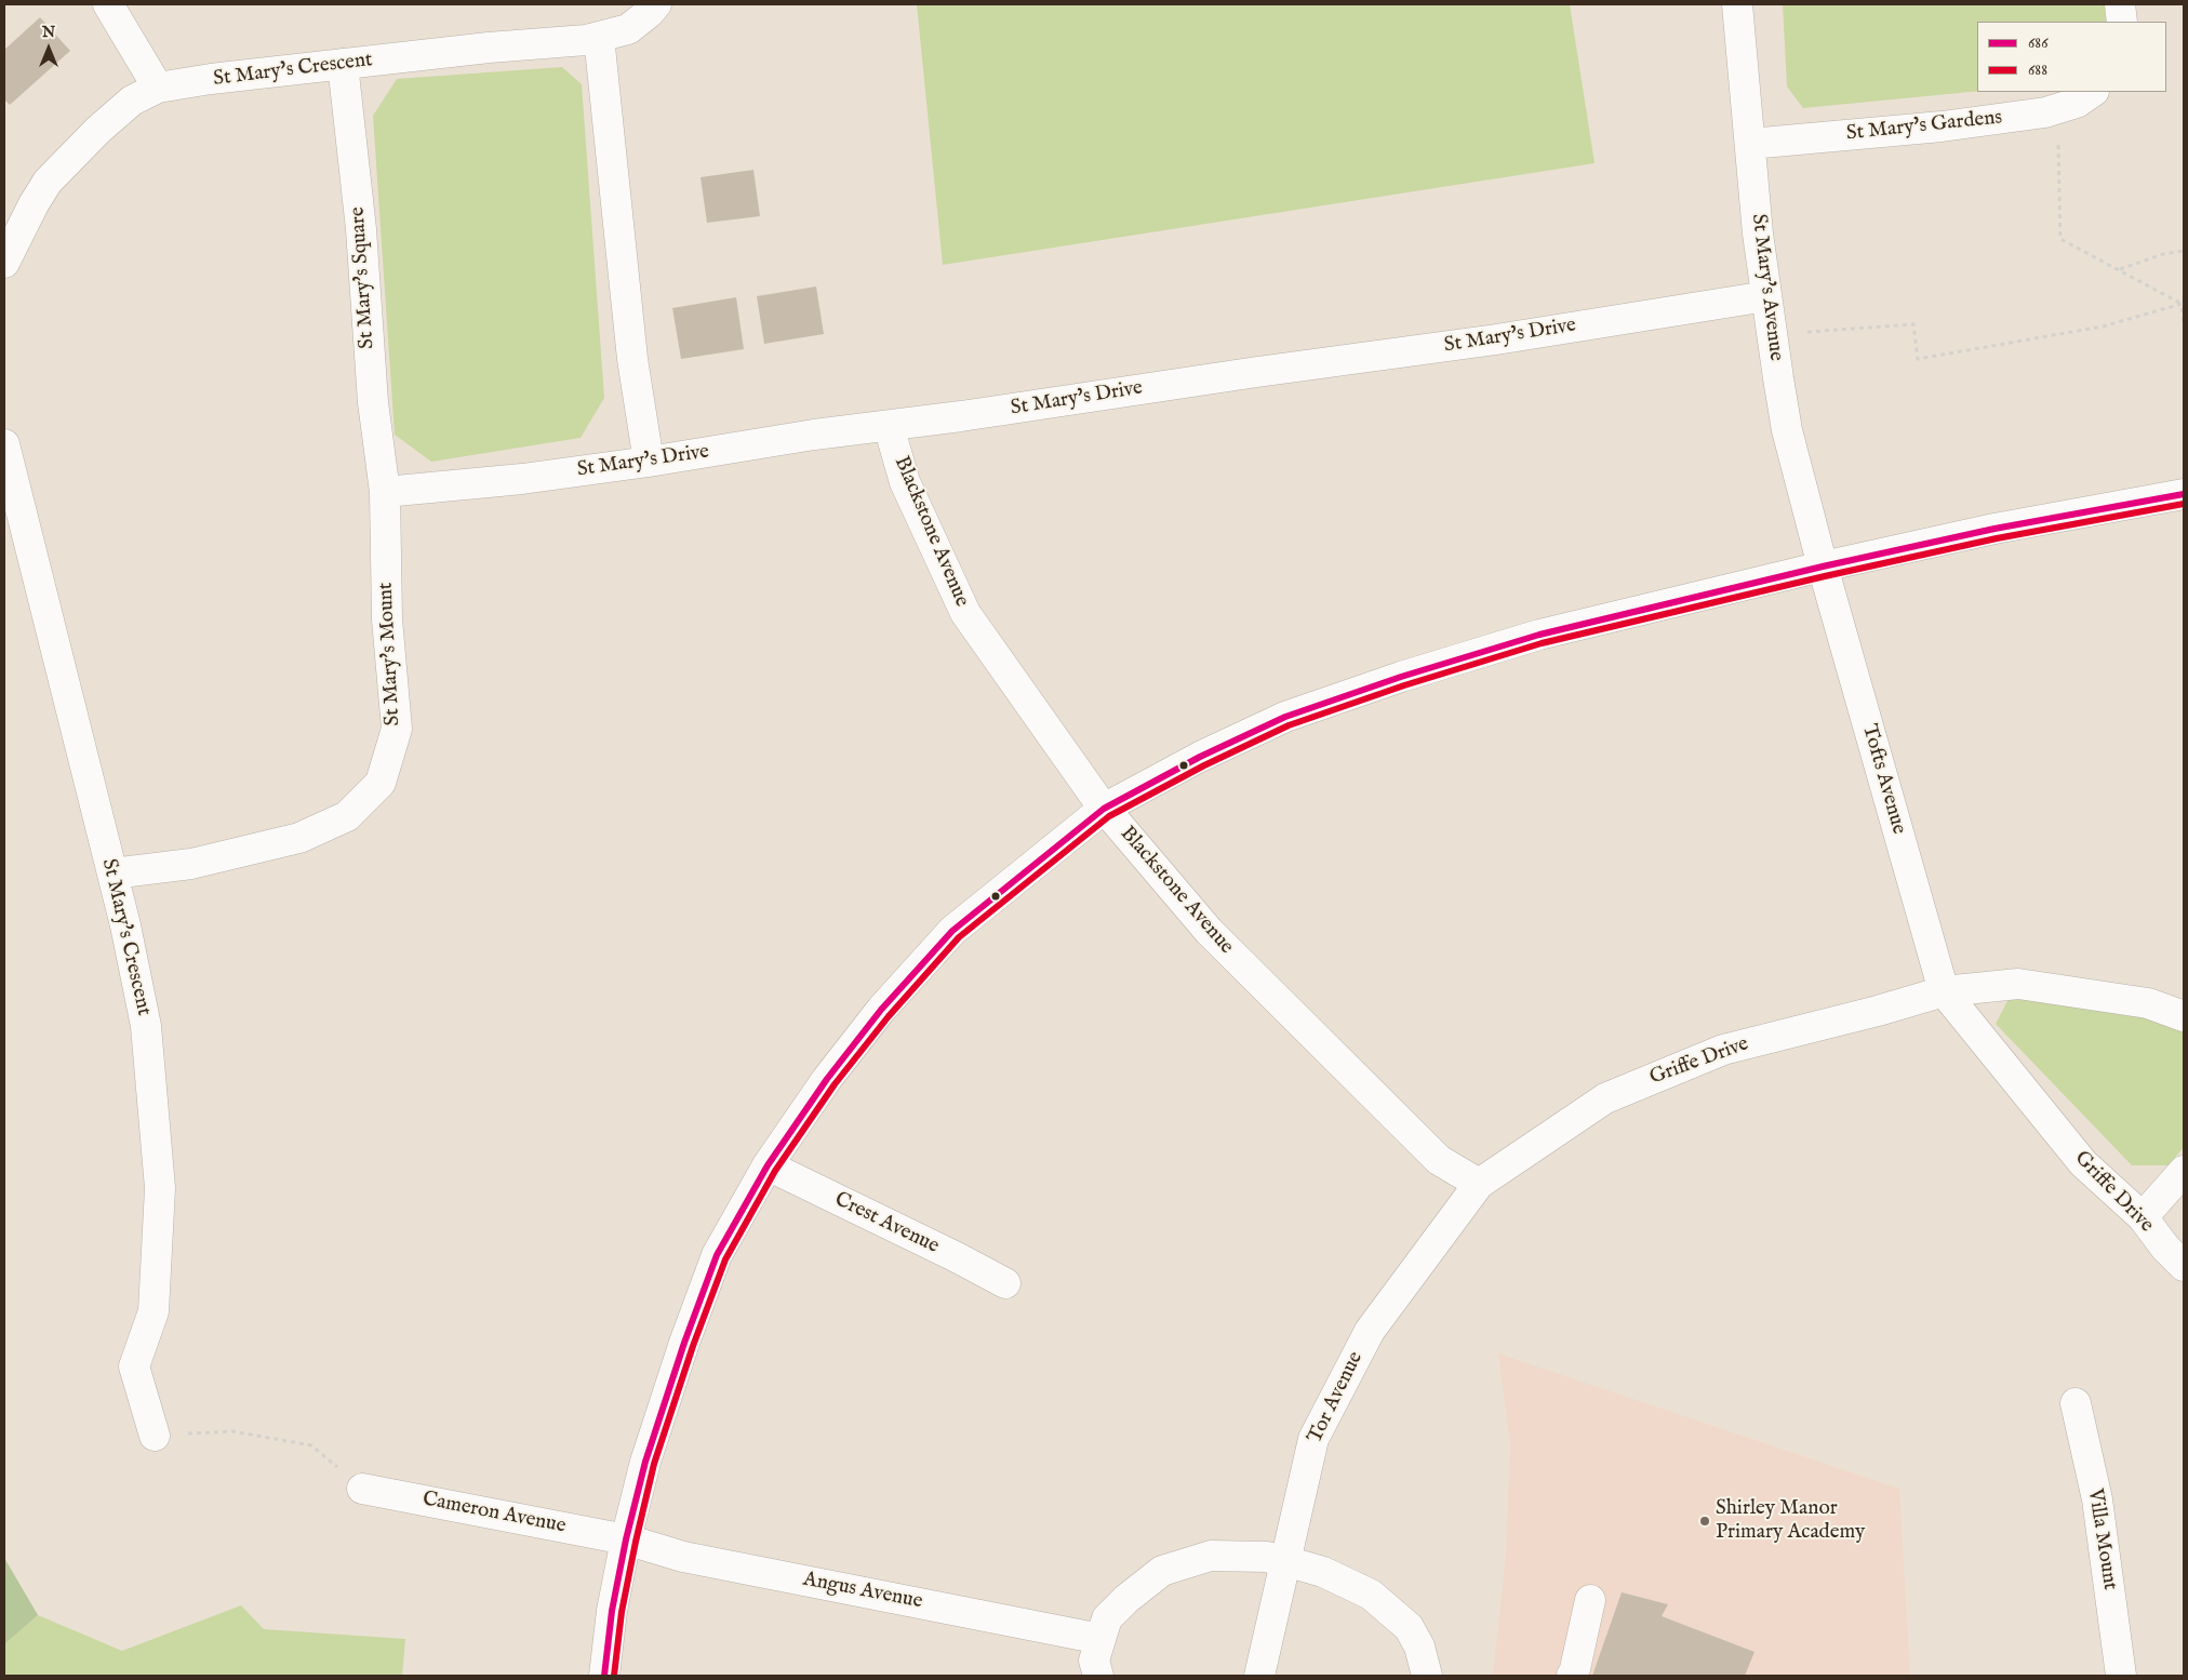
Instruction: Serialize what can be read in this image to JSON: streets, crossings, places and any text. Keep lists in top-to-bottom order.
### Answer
{
  "streets": {
    "street": [
      "St Mary's Crescent",
      "St Mary's Gardens",
      "St Mary's Square",
      "St Mary's Avenue",
      "St Mary's Drive",
      "Blackstone Avenue",
      "St Mary's Mount",
      "Tofts Avenue",
      "Griffe Drive",
      "Crest Avenue",
      "Tor Avenue",
      "Cameron Avenue",
      "Villa Mount",
      "Angus Avenue"
    ]
  },
  "crossings": [
    ["St Mary's Crescent", "St Mary's Square"],
    ["St Mary's Crescent", "St Mary's Mount"],
    ["St Mary's Gardens", "St Mary's Avenue"],
    ["St Mary's Square", "St Mary's Drive"],
    ["St Mary's Square", "St Mary's Mount"],
    ["St Mary's Avenue", "St Mary's Drive"],
    ["St Mary's Avenue", "Tofts Avenue"],
    ["St Mary's Drive", "Blackstone Avenue"],
    ["St Mary's Drive", "St Mary's Mount"],
    ["Blackstone Avenue", "Griffe Drive"],
    ["Blackstone Avenue", "Tor Avenue"],
    ["Tofts Avenue", "Griffe Drive"],
    ["Griffe Drive", "Tor Avenue"],
    ["Cameron Avenue", "Angus Avenue"]
  ],
  "places": ["Shirley Manor Primary Academy"],
  "lines": ["transit line 686", "transit line 688"],
  "legend": ["686", "688"],
  "north": "top"
}
